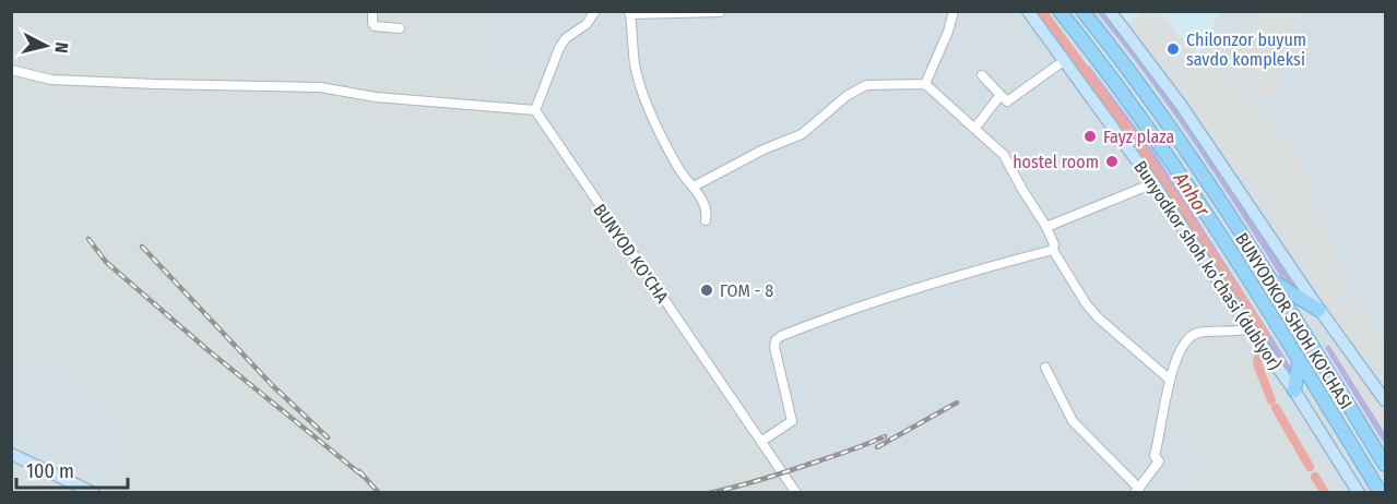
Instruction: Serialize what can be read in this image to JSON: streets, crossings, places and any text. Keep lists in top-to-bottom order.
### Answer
{
  "streets": {
    "main road": ["BUNYODKOR SHOH KO'CHASI"],
    "street": ["BUNYOD KO'CHA", "Bunyodkor shoh koʻchasi (dublyor)"]
  },
  "water": ["Anhor"],
  "places": [
    "Chilonzor buyum savdo kompleksi",
    "Fayz plaza",
    "hostel room",
    "ГОМ - 8"
  ],
  "scale_bar": "100 m",
  "north": "right"
}
